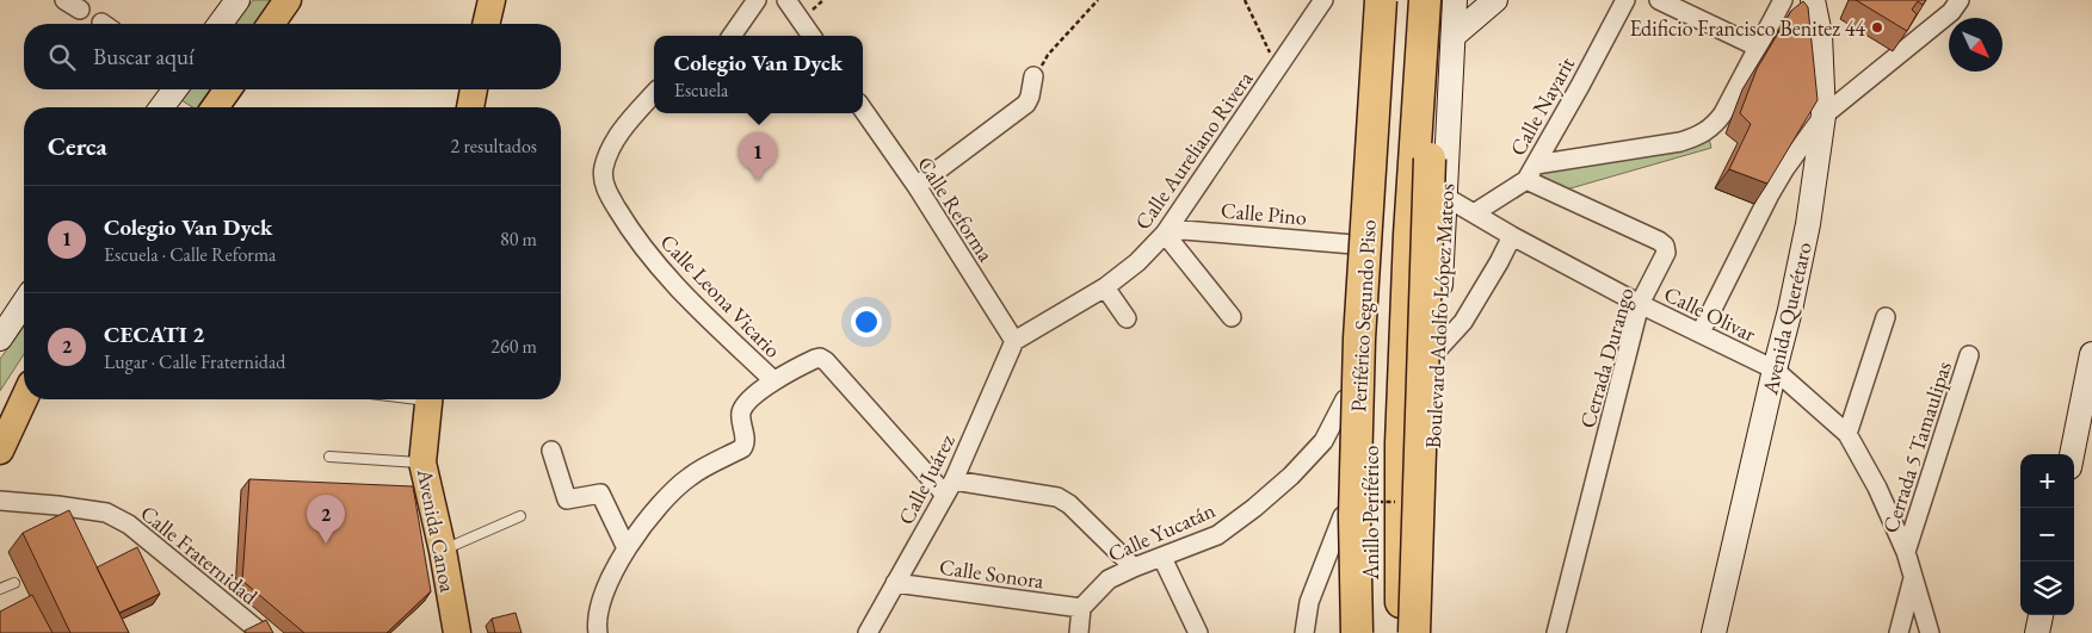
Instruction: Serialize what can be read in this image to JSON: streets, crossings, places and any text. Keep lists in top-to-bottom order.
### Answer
{
  "streets": {
    "highway": ["Periférico Segundo Piso", "Anillo Periférico"],
    "main road": ["Boulevard Adolfo López Mateos", "Avenida Querétaro", "Avenida Canoa"],
    "street": [
      "Calle Nayarit",
      "Calle Aureliano Rivera",
      "Calle Reforma",
      "Calle Pino",
      "Calle Leona Vicario",
      "Calle Olivar",
      "Cerrada Durango",
      "Cerrada 5 Tamaulipas",
      "Calle Juárez",
      "Calle Yucatán",
      "Calle Fraternidad",
      "Calle Sonora"
    ]
  },
  "crossings": [
    ["Calle Nayarit", "Calle Olivar"],
    ["Calle Nayarit", "Cerrada Durango"],
    ["Calle Aureliano Rivera", "Calle Reforma"],
    ["Calle Aureliano Rivera", "Calle Pino"],
    ["Calle Aureliano Rivera", "Calle Juárez"],
    ["Calle Reforma", "Calle Juárez"],
    ["Calle Olivar", "Boulevard Adolfo López Mateos"],
    ["Calle Olivar", "Avenida Querétaro"],
    ["Calle Olivar", "Cerrada Durango"],
    ["Calle Olivar", "Cerrada 5 Tamaulipas"],
    ["Calle Juárez", "Calle Sonora"],
    ["Calle Yucatán", "Calle Sonora"]
  ],
  "places": ["Edificio Francisco Benitez 44"],
  "north": "bottom right",
  "page": {
    "search": "Buscar aquí",
    "popup": ["Colegio Van Dyck", "Escuela"],
    "heading": ["Cerca", "2 resultados"],
    "pins": ["1", "2"],
    "list": [
      {
        "mark": "1",
        "name": "Colegio Van Dyck",
        "note": "Escuela · Calle Reforma",
        "value": "80 m"
      },
      {
        "mark": "2",
        "name": "CECATI 2",
        "note": "Lugar · Calle Fraternidad",
        "value": "260 m"
      }
    ],
    "map_buttons": ["+", "−"]
  }
}
